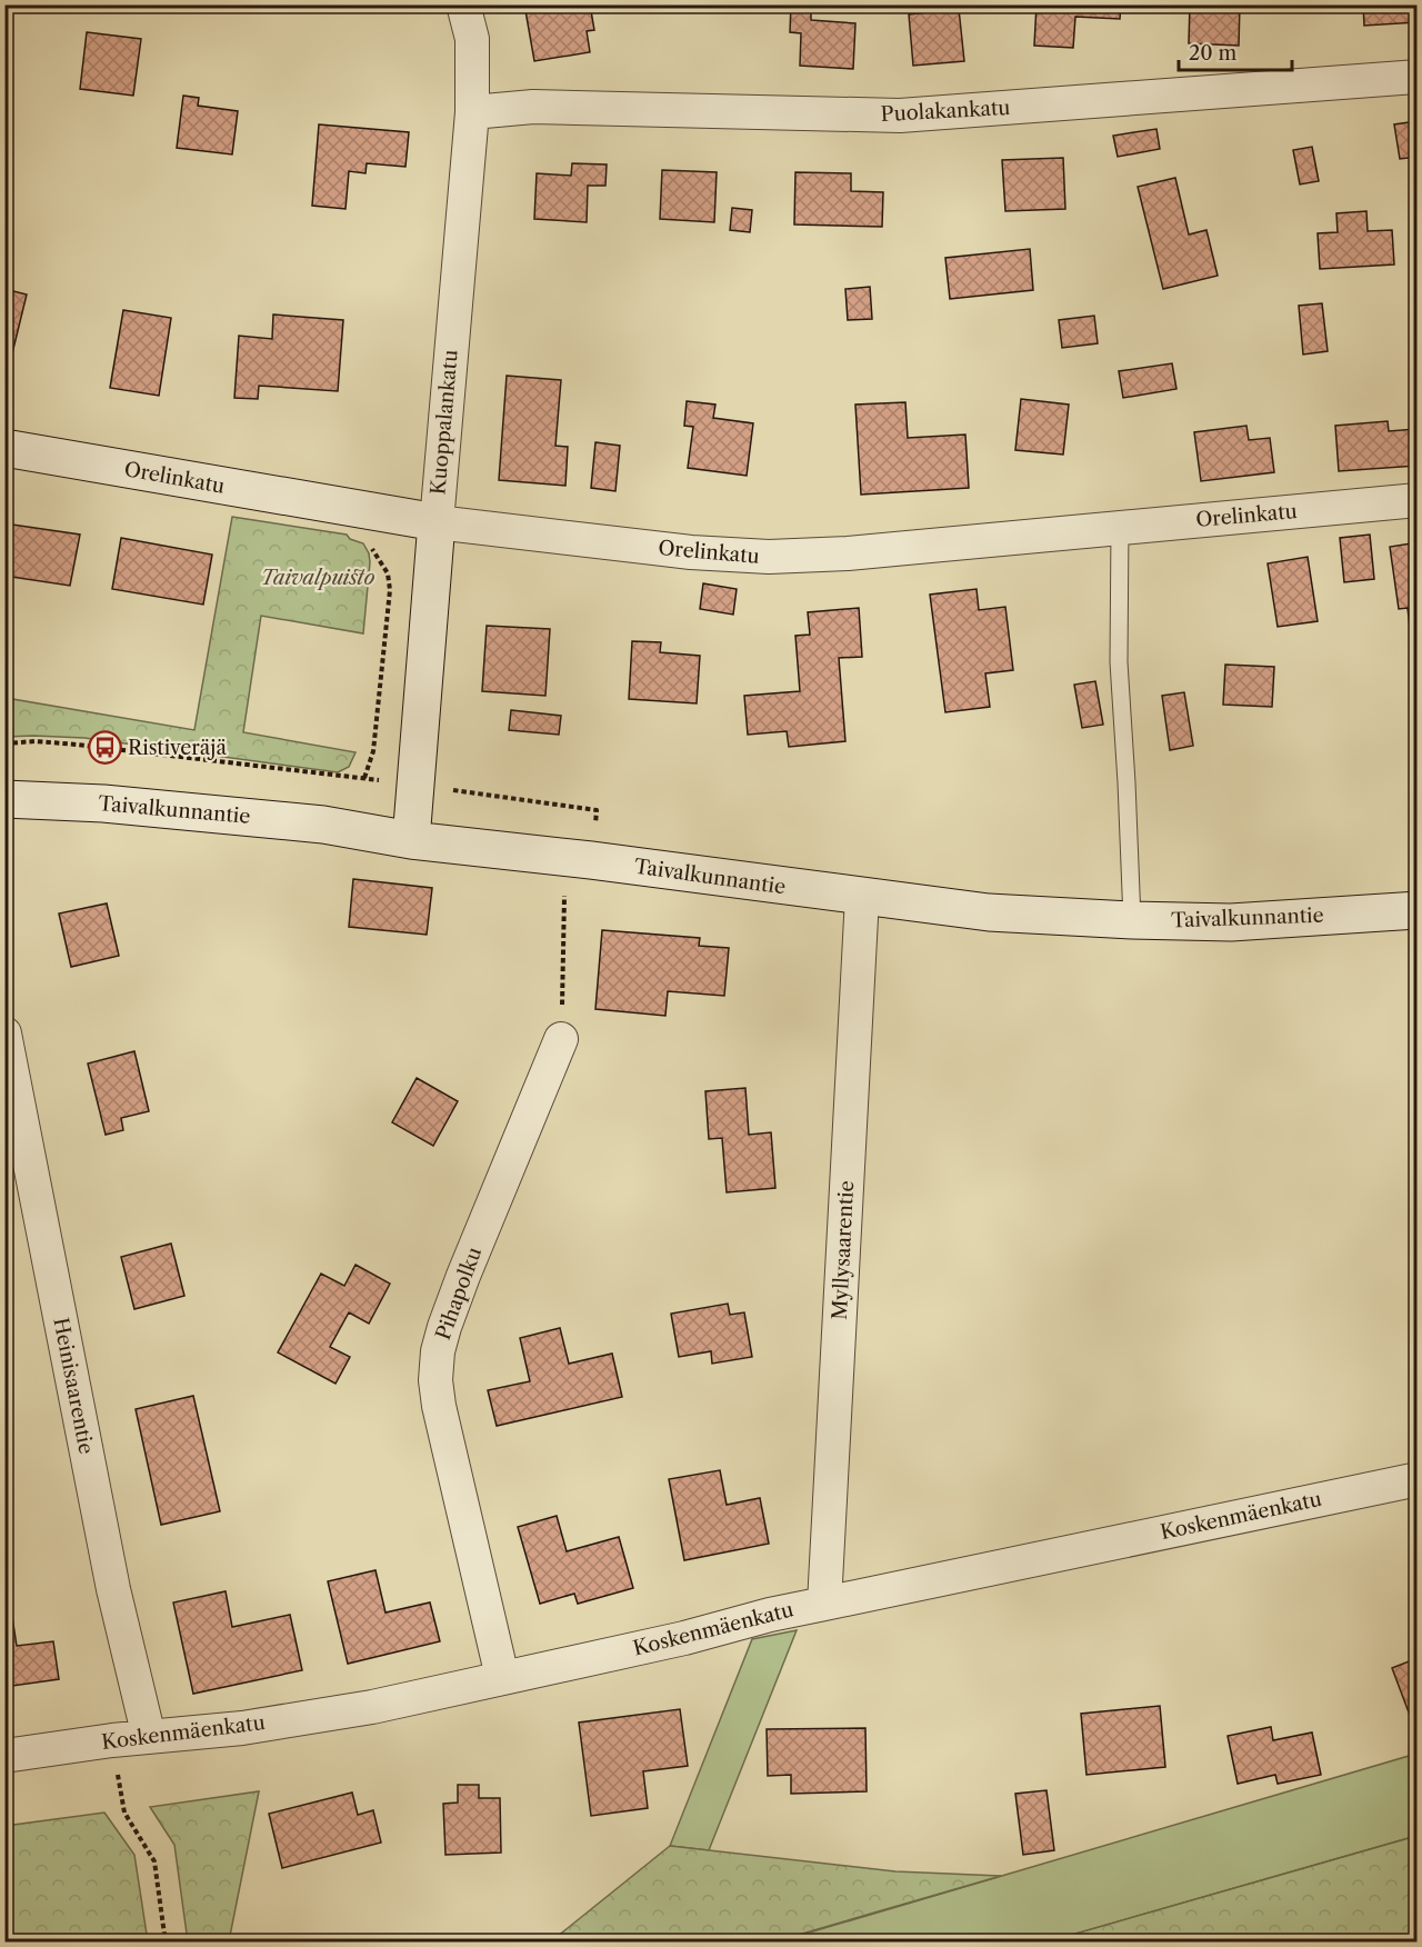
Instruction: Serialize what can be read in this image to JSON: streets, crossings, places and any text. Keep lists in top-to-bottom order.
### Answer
{
  "streets": {
    "street": [
      "Puolakankatu",
      "Kuoppalankatu",
      "Orelinkatu",
      "Taivalkunnantie",
      "Myllysaarentie",
      "Pihapolku",
      "Heinisaarentie",
      "Koskenmäenkatu"
    ]
  },
  "crossings": [
    ["Puolakankatu", "Kuoppalankatu"],
    ["Kuoppalankatu", "Orelinkatu"],
    ["Kuoppalankatu", "Taivalkunnantie"],
    ["Taivalkunnantie", "Myllysaarentie"],
    ["Myllysaarentie", "Koskenmäenkatu"],
    ["Pihapolku", "Koskenmäenkatu"],
    ["Heinisaarentie", "Koskenmäenkatu"]
  ],
  "parks": ["Taivalpuisto"],
  "places": {
    "bus stop": ["Ristiveräjä"]
  },
  "scale_bar": "20 m"
}
